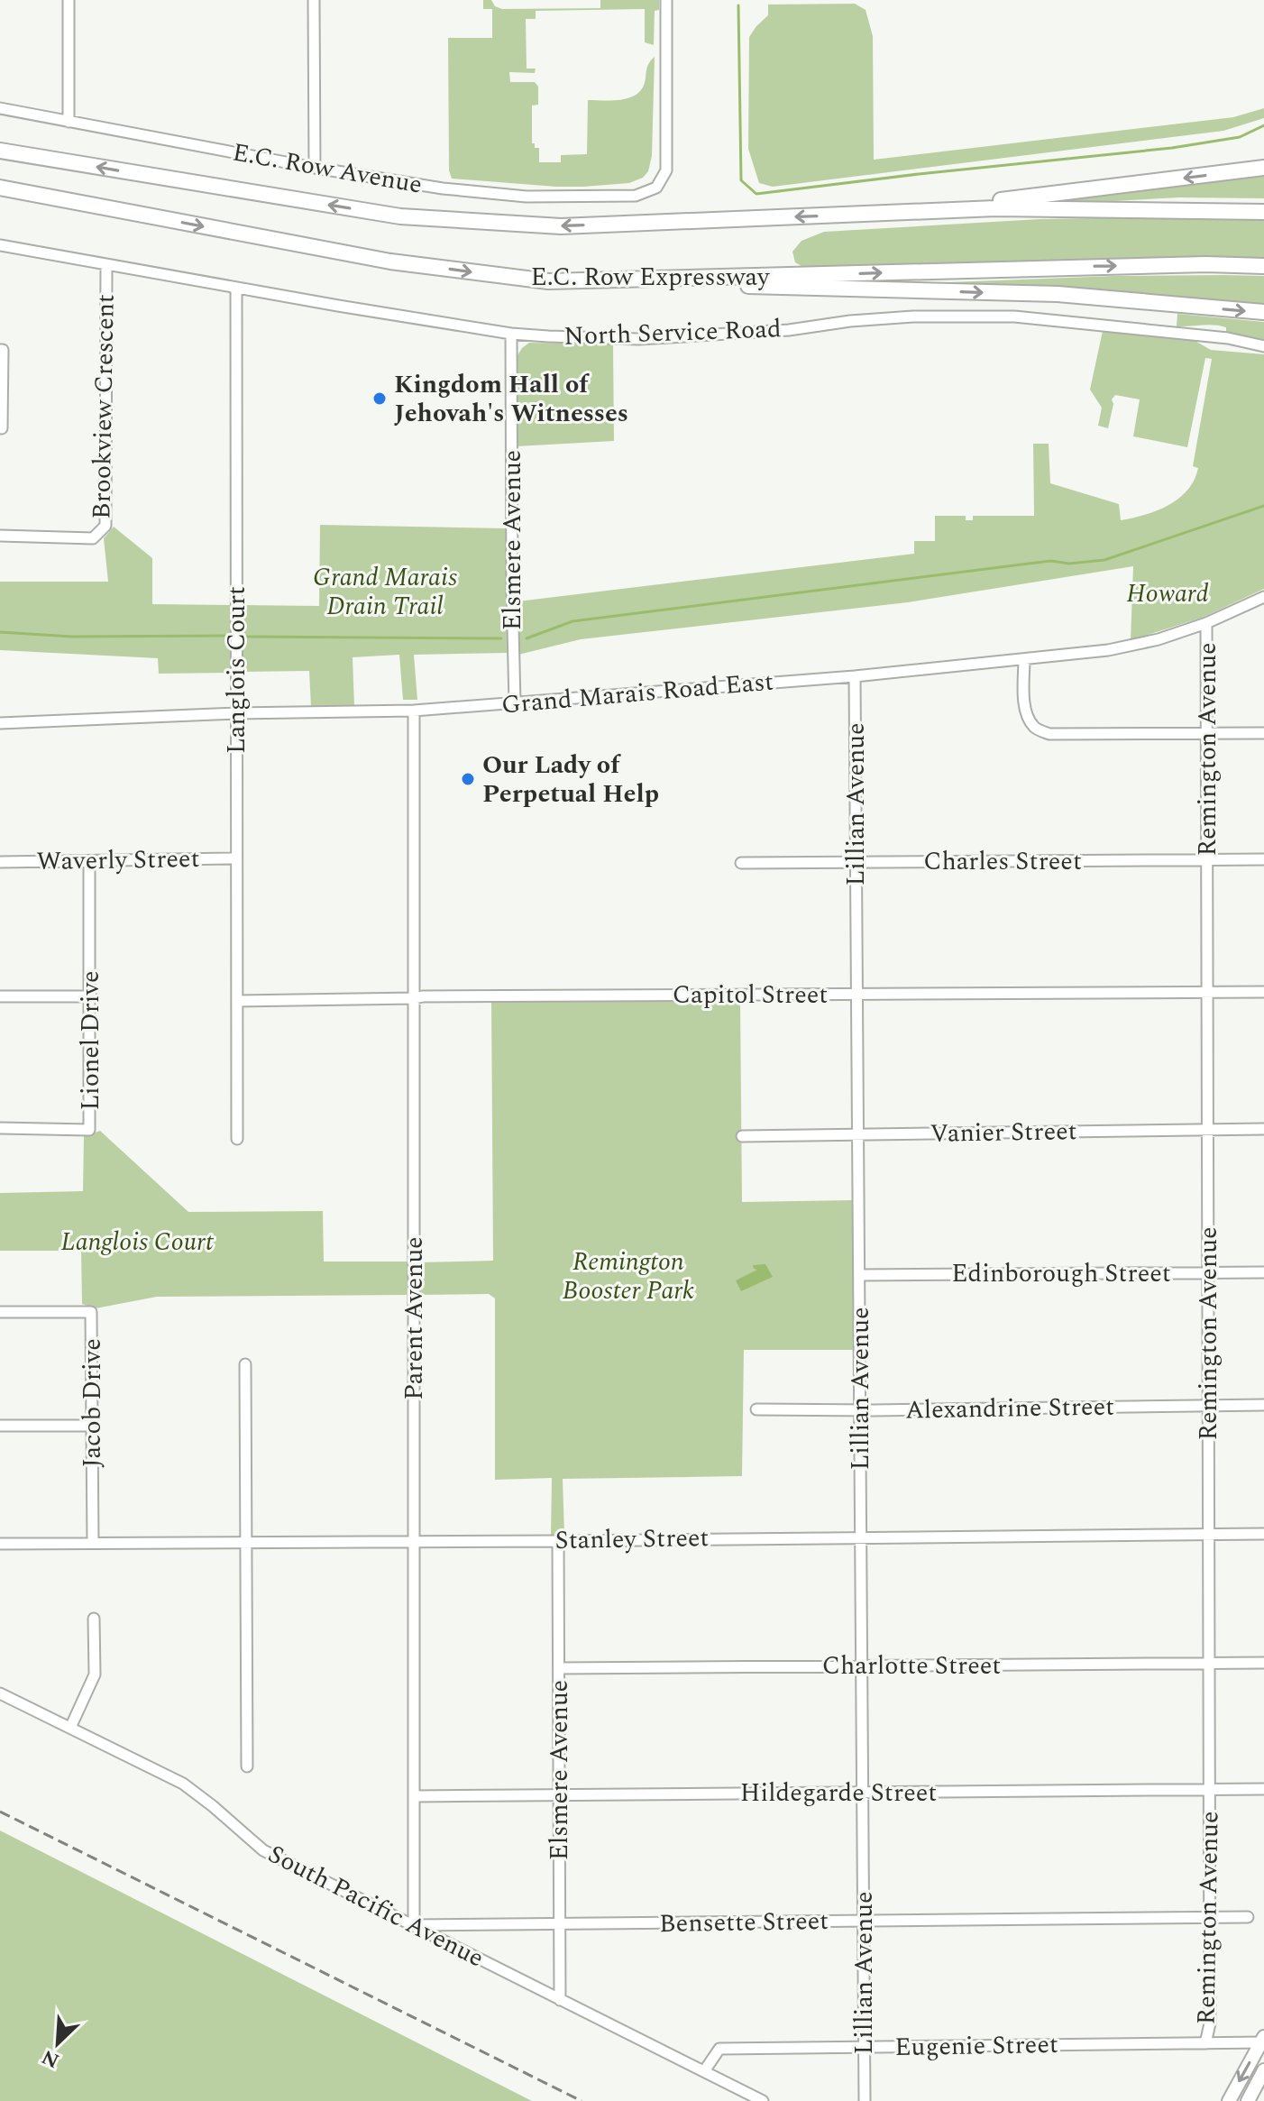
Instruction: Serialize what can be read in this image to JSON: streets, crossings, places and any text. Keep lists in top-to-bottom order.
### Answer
{
  "streets": {
    "highway": ["E.C. Row Expressway"],
    "street": [
      "E.C. Row Avenue",
      "North Service Road",
      "Brookview Crescent",
      "Elsmere Avenue",
      "Langlois Court",
      "Grand Marais Road East",
      "Remington Avenue",
      "Lillian Avenue",
      "Waverly Street",
      "Charles Street",
      "Capitol Street",
      "Lionel Drive",
      "Vanier Street",
      "Edinborough Street",
      "Parent Avenue",
      "Jacob Drive",
      "Alexandrine Street",
      "Stanley Street",
      "Charlotte Street",
      "Hildegarde Street",
      "South Pacific Avenue",
      "Bensette Street",
      "Eugenie Street"
    ]
  },
  "crossings": [
    ["North Service Road", "Brookview Crescent"],
    ["North Service Road", "Elsmere Avenue"],
    ["North Service Road", "Langlois Court"],
    ["Elsmere Avenue", "Grand Marais Road East"],
    ["Elsmere Avenue", "Stanley Street"],
    ["Elsmere Avenue", "Charlotte Street"],
    ["Elsmere Avenue", "Hildegarde Street"],
    ["Elsmere Avenue", "South Pacific Avenue"],
    ["Elsmere Avenue", "Bensette Street"],
    ["Langlois Court", "Grand Marais Road East"],
    ["Langlois Court", "Waverly Street"],
    ["Langlois Court", "Capitol Street"],
    ["Grand Marais Road East", "Remington Avenue"],
    ["Grand Marais Road East", "Lillian Avenue"],
    ["Grand Marais Road East", "Parent Avenue"],
    ["Remington Avenue", "Charles Street"],
    ["Remington Avenue", "Capitol Street"],
    ["Remington Avenue", "Vanier Street"],
    ["Remington Avenue", "Edinborough Street"],
    ["Remington Avenue", "Alexandrine Street"],
    ["Remington Avenue", "Stanley Street"],
    ["Remington Avenue", "Charlotte Street"],
    ["Remington Avenue", "Hildegarde Street"],
    ["Remington Avenue", "Bensette Street"],
    ["Remington Avenue", "Eugenie Street"],
    ["Lillian Avenue", "Charles Street"],
    ["Lillian Avenue", "Capitol Street"],
    ["Lillian Avenue", "Vanier Street"],
    ["Lillian Avenue", "Edinborough Street"],
    ["Lillian Avenue", "Alexandrine Street"],
    ["Lillian Avenue", "Stanley Street"],
    ["Lillian Avenue", "Charlotte Street"],
    ["Lillian Avenue", "Hildegarde Street"],
    ["Lillian Avenue", "Bensette Street"],
    ["Lillian Avenue", "Eugenie Street"],
    ["Waverly Street", "Lionel Drive"],
    ["Capitol Street", "Parent Avenue"],
    ["Parent Avenue", "Stanley Street"],
    ["Parent Avenue", "Hildegarde Street"],
    ["Parent Avenue", "South Pacific Avenue"],
    ["Parent Avenue", "Bensette Street"],
    ["Jacob Drive", "Stanley Street"],
    ["South Pacific Avenue", "Bensette Street"],
    ["South Pacific Avenue", "Eugenie Street"]
  ],
  "parks": [
    "Grand Marais Drain Trail",
    "Howard",
    "Langlois Court",
    "Remington Booster Park"
  ],
  "places": ["Kingdom Hall of Jehovah's Witnesses", "Our Lady of Perpetual Help"],
  "north": "bottom left"
}
